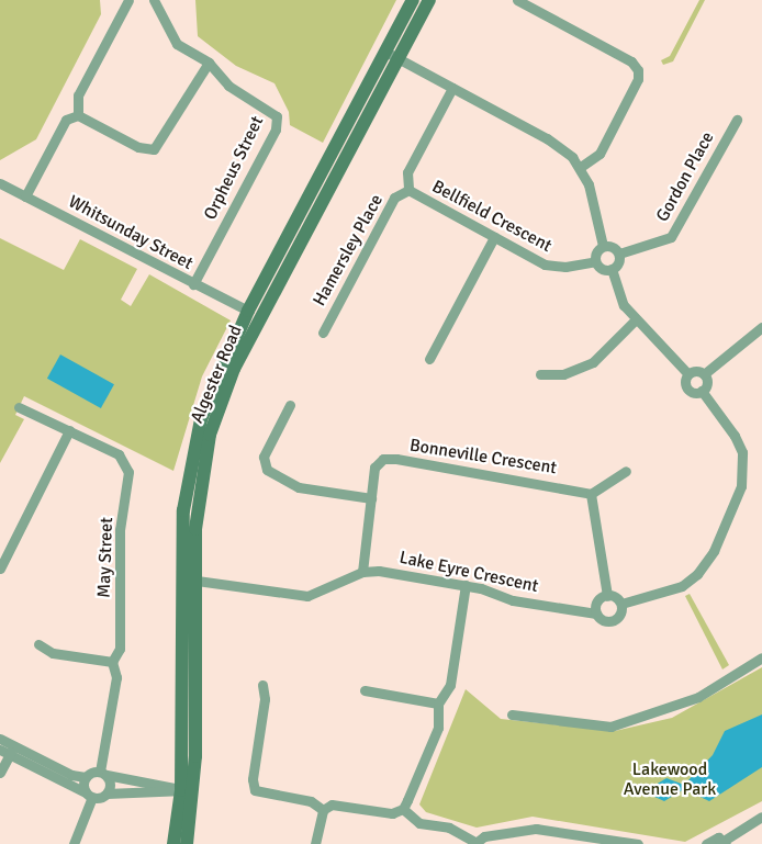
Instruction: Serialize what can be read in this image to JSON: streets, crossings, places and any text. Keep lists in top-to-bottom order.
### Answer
{
  "streets": {
    "main road": ["Algester Road"],
    "street": [
      "Orpheus Street",
      "Gordon Place",
      "Bellfield Crescent",
      "Whitsunday Street",
      "Hamersley Place",
      "Bonneville Crescent",
      "May Street",
      "Lake Eyre Crescent"
    ]
  },
  "crossings": [
    ["Orpheus Street", "Whitsunday Street"],
    ["Gordon Place", "Bellfield Crescent"],
    ["Bellfield Crescent", "Hamersley Place"],
    ["Whitsunday Street", "Algester Road"],
    ["Algester Road", "Lake Eyre Crescent"],
    ["Bonneville Crescent", "Lake Eyre Crescent"]
  ],
  "parks": ["Lakewood Avenue Park"]
}
